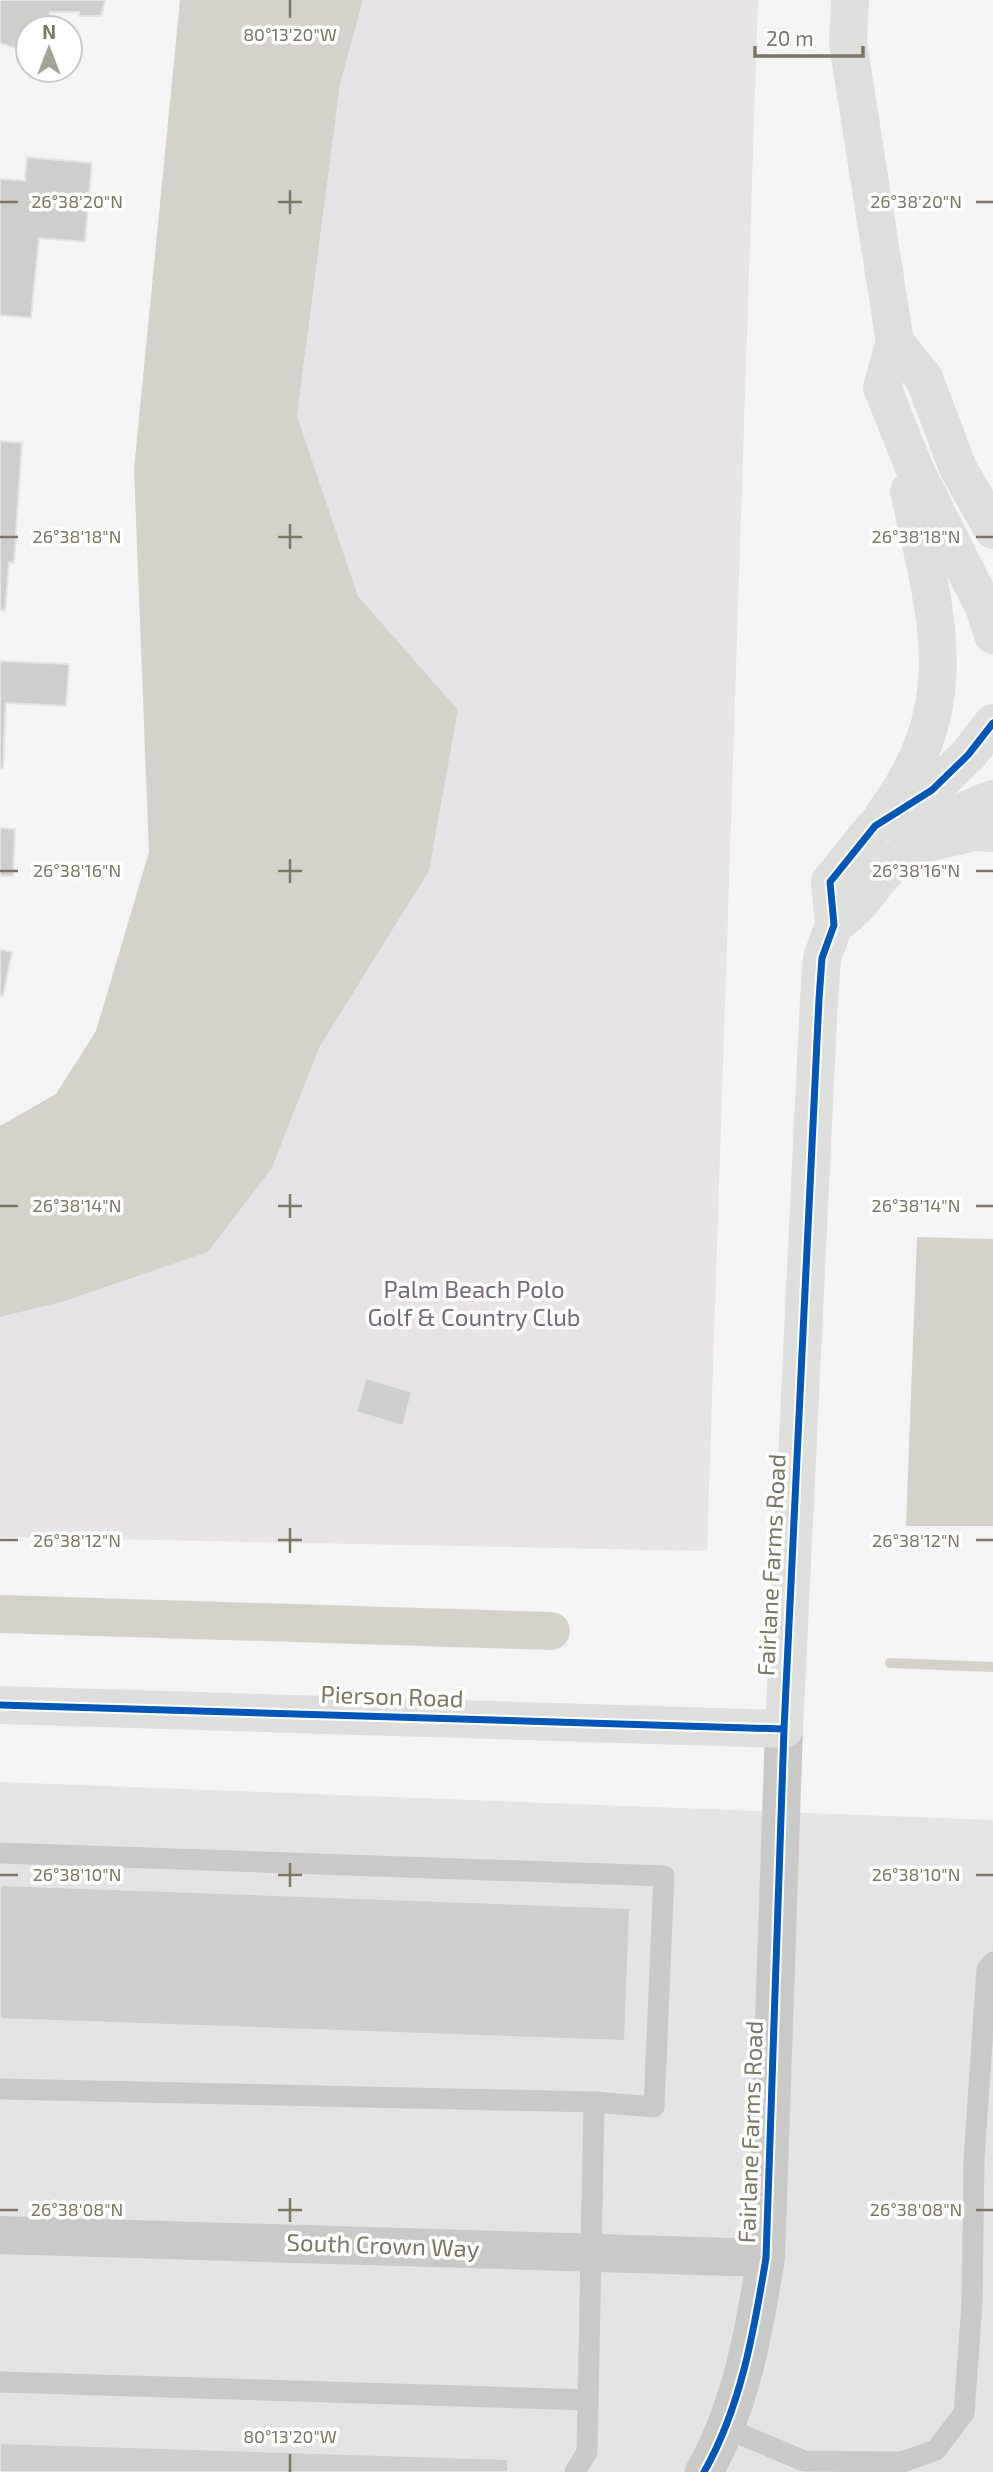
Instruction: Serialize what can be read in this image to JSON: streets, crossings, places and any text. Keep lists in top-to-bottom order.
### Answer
{
  "streets": {
    "street": ["Fairlane Farms Road", "Pierson Road", "South Crown Way"]
  },
  "crossings": [
    ["Fairlane Farms Road", "Pierson Road"],
    ["Fairlane Farms Road", "South Crown Way"]
  ],
  "parks": ["Palm Beach Polo Golf & Country Club"],
  "scale_bar": "20 m",
  "north": "top",
  "coordinates": [
    "80°13'20\"W",
    "26°38'20\"N",
    "26°38'18\"N",
    "26°38'16\"N",
    "26°38'14\"N",
    "26°38'12\"N",
    "26°38'10\"N",
    "26°38'08\"N"
  ]
}
